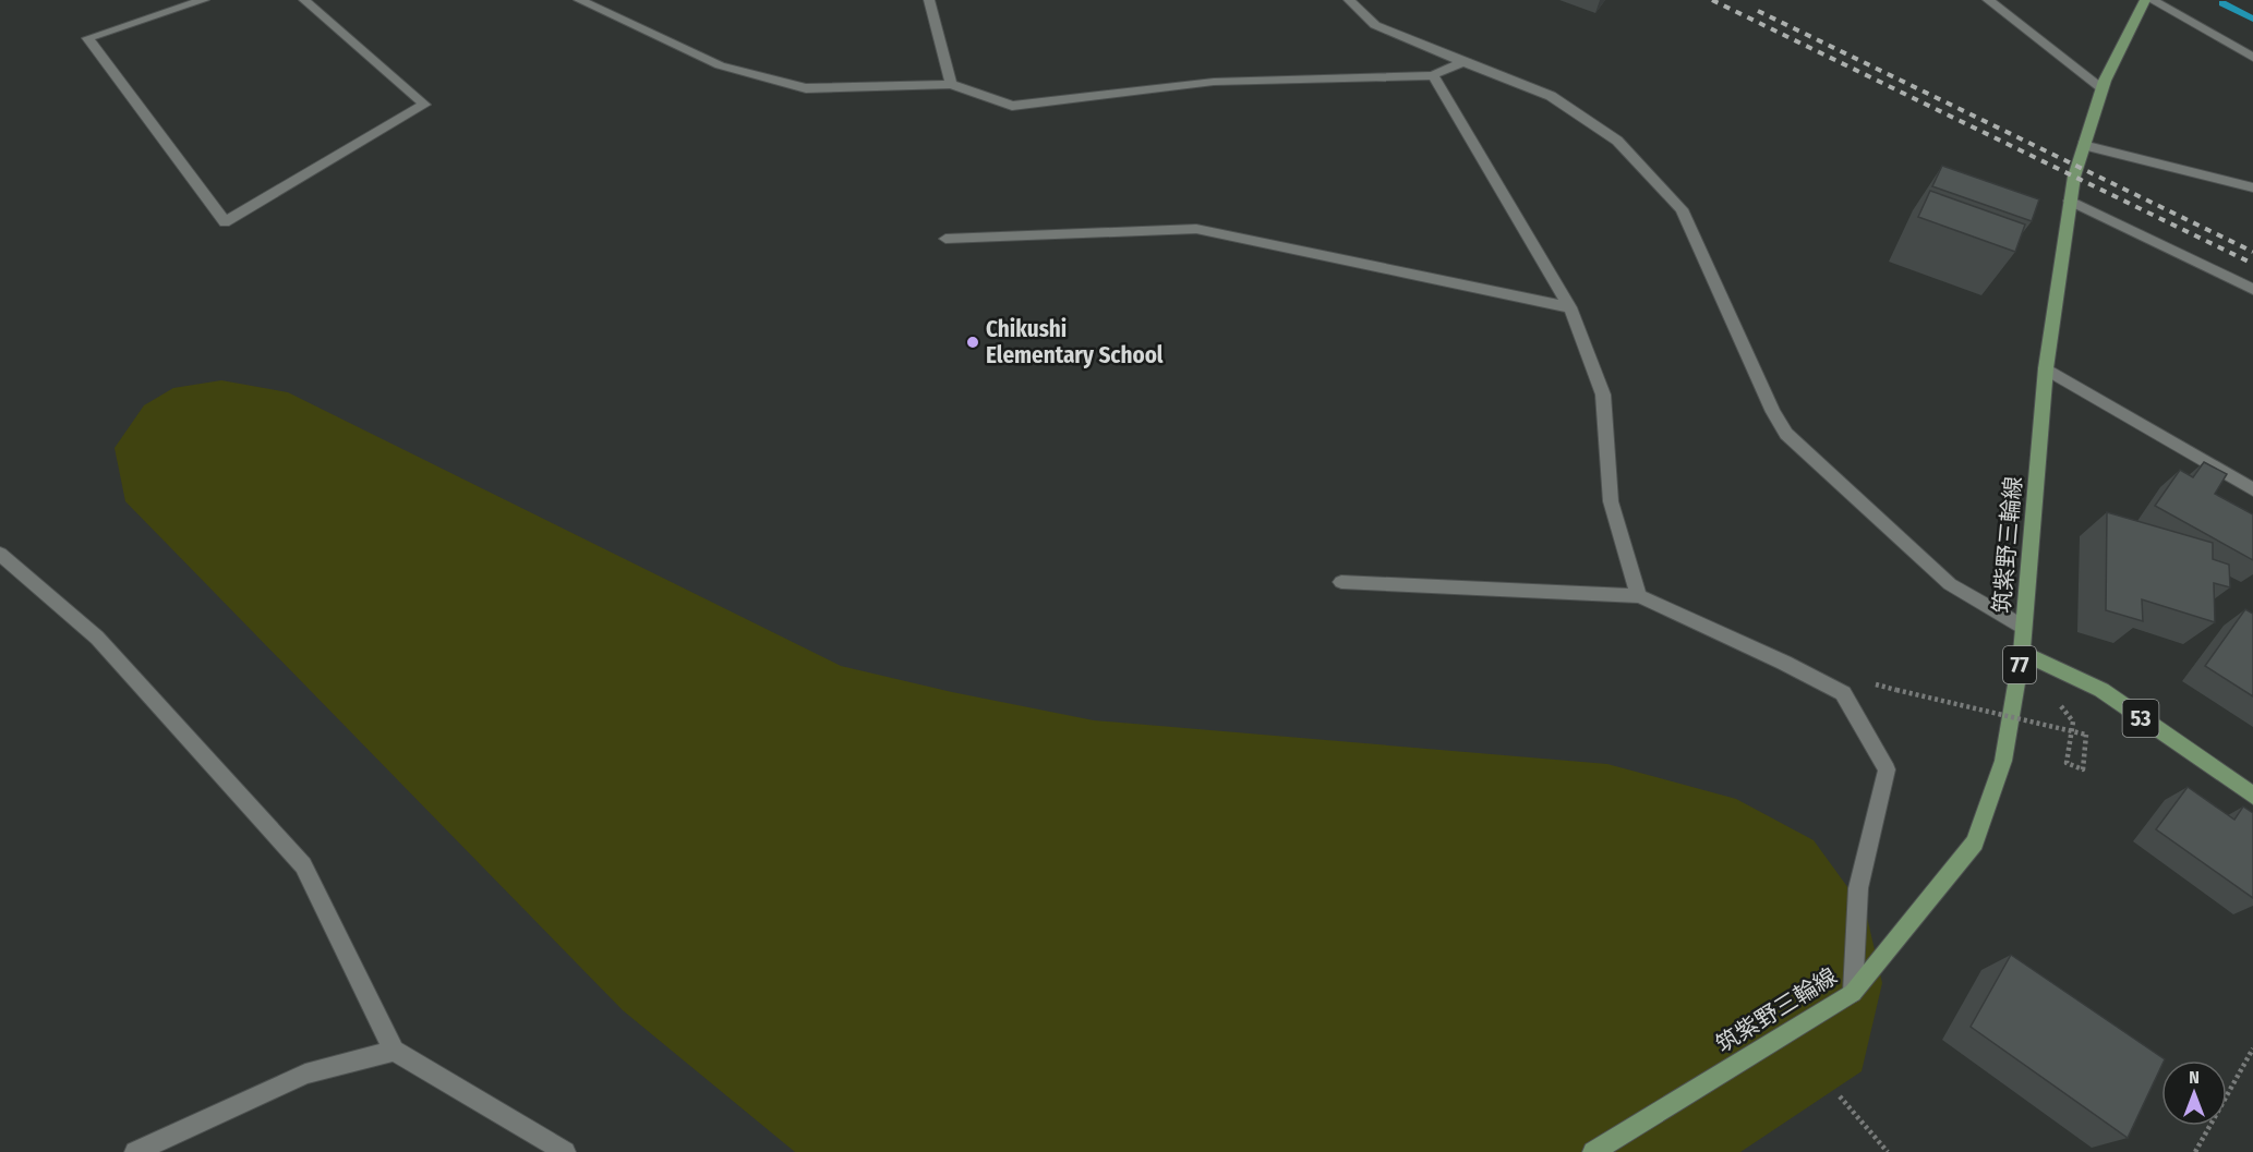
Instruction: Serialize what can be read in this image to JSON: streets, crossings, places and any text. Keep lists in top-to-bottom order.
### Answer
{
  "streets": {
    "main road": ["筑紫野三輪線", "77", "53"]
  },
  "crossings": [
    ["筑紫野三輪線", "53"]
  ],
  "places": ["Chikushi Elementary School"],
  "north": "top"
}
